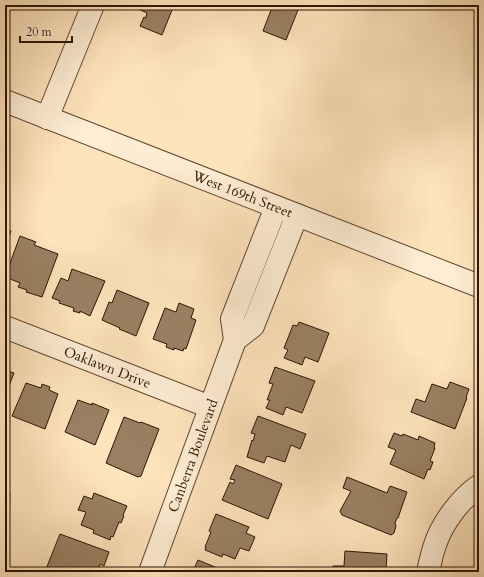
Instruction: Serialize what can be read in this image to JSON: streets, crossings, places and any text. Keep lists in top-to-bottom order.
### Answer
{
  "streets": {
    "street": ["West 169th Street", "Oaklawn Drive", "Canberra Boulevard"]
  },
  "crossings": [
    ["West 169th Street", "Canberra Boulevard"],
    ["Oaklawn Drive", "Canberra Boulevard"]
  ],
  "scale_bar": "20 m"
}
